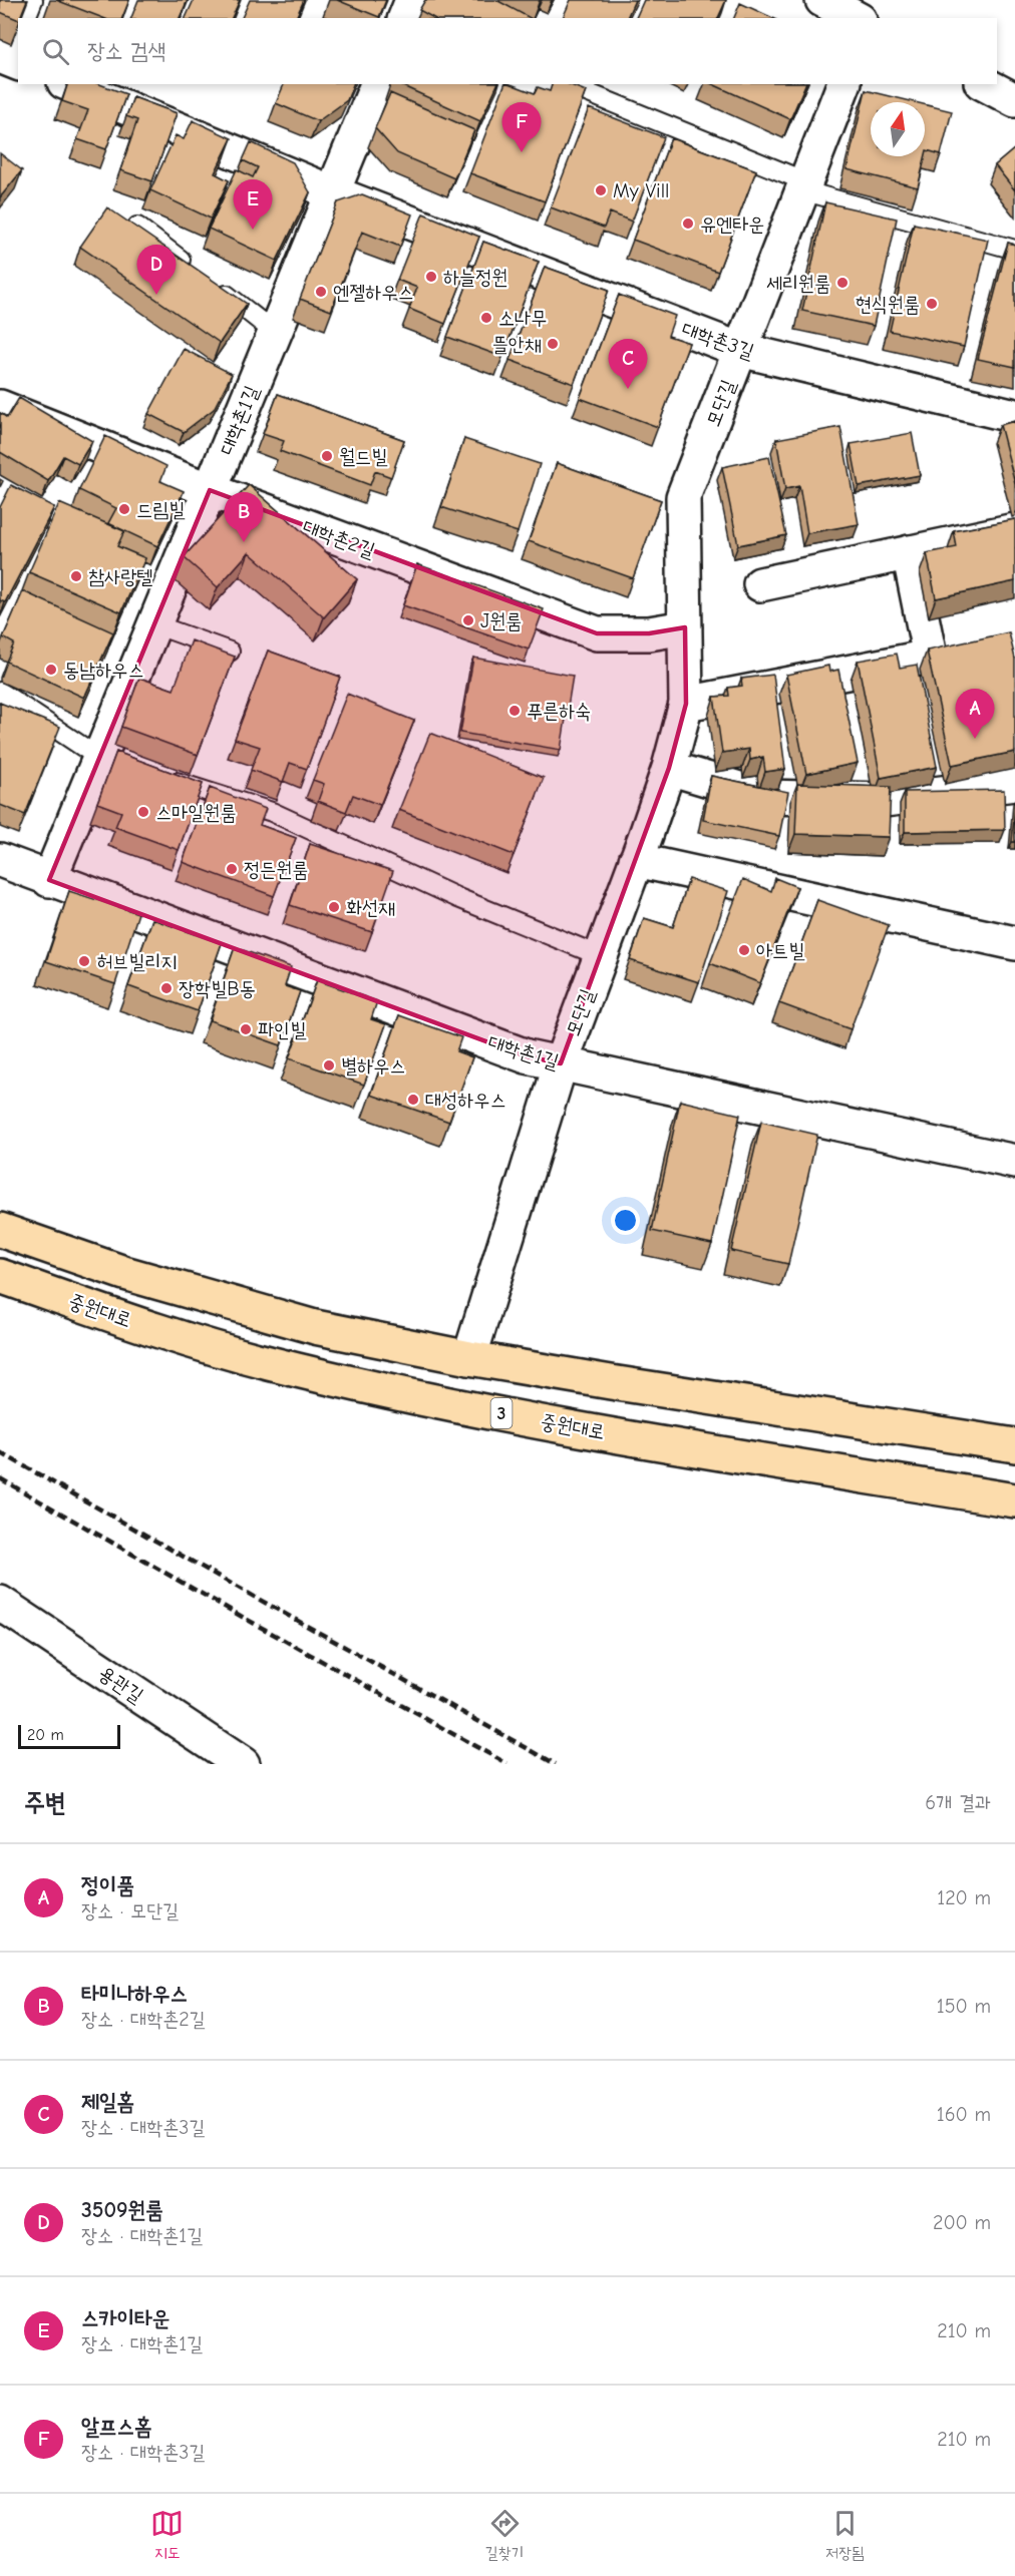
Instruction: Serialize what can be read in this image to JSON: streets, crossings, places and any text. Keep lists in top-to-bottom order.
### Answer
{
  "streets": {
    "main road": ["중원대로", "3"],
    "street": [
      "대학촌3길",
      "모단길",
      "대학촌1길",
      "대학촌2길",
      "용관길"
    ]
  },
  "crossings": [
    ["대학촌3길", "모단길"],
    ["대학촌3길", "대학촌1길"],
    ["모단길", "대학촌1길"],
    ["모단길", "대학촌2길"],
    ["대학촌1길", "대학촌2길"]
  ],
  "places": [
    "My Vill",
    "유엔타운",
    "하늘정원",
    "세리원룸",
    "엔젤하우스",
    "현식원룸",
    "소나무",
    "뜰안채",
    "월드빌",
    "드림빌",
    "참사랑텔",
    "J원룸",
    "동남하우스",
    "푸른하숙",
    "스마일원룸",
    "정든원룸",
    "화선재",
    "아트빌",
    "허브빌리지",
    "장학빌B동",
    "파인빌",
    "별하우스",
    "대성하우스"
  ],
  "scale_bar": "20 m",
  "north": "top",
  "page": {
    "search": "장소 검색",
    "pins": [
      "F",
      "E",
      "D",
      "C",
      "B",
      "A"
    ],
    "scale": "20 m",
    "heading": ["주변", "6개 결과"],
    "list": [
      {
        "mark": "A",
        "name": "정이품",
        "note": "장소 · 모단길",
        "value": "120 m"
      },
      {
        "mark": "B",
        "name": "타미나하우스",
        "note": "장소 · 대학촌2길",
        "value": "150 m"
      },
      {
        "mark": "C",
        "name": "제일홈",
        "note": "장소 · 대학촌3길",
        "value": "160 m"
      },
      {
        "mark": "D",
        "name": "3509원룸",
        "note": "장소 · 대학촌1길",
        "value": "200 m"
      },
      {
        "mark": "E",
        "name": "스카이타운",
        "note": "장소 · 대학촌1길",
        "value": "210 m"
      },
      {
        "mark": "F",
        "name": "알프스홈",
        "note": "장소 · 대학촌3길",
        "value": "210 m"
      }
    ],
    "nav": ["지도", "길찾기", "저장됨"]
  }
}
